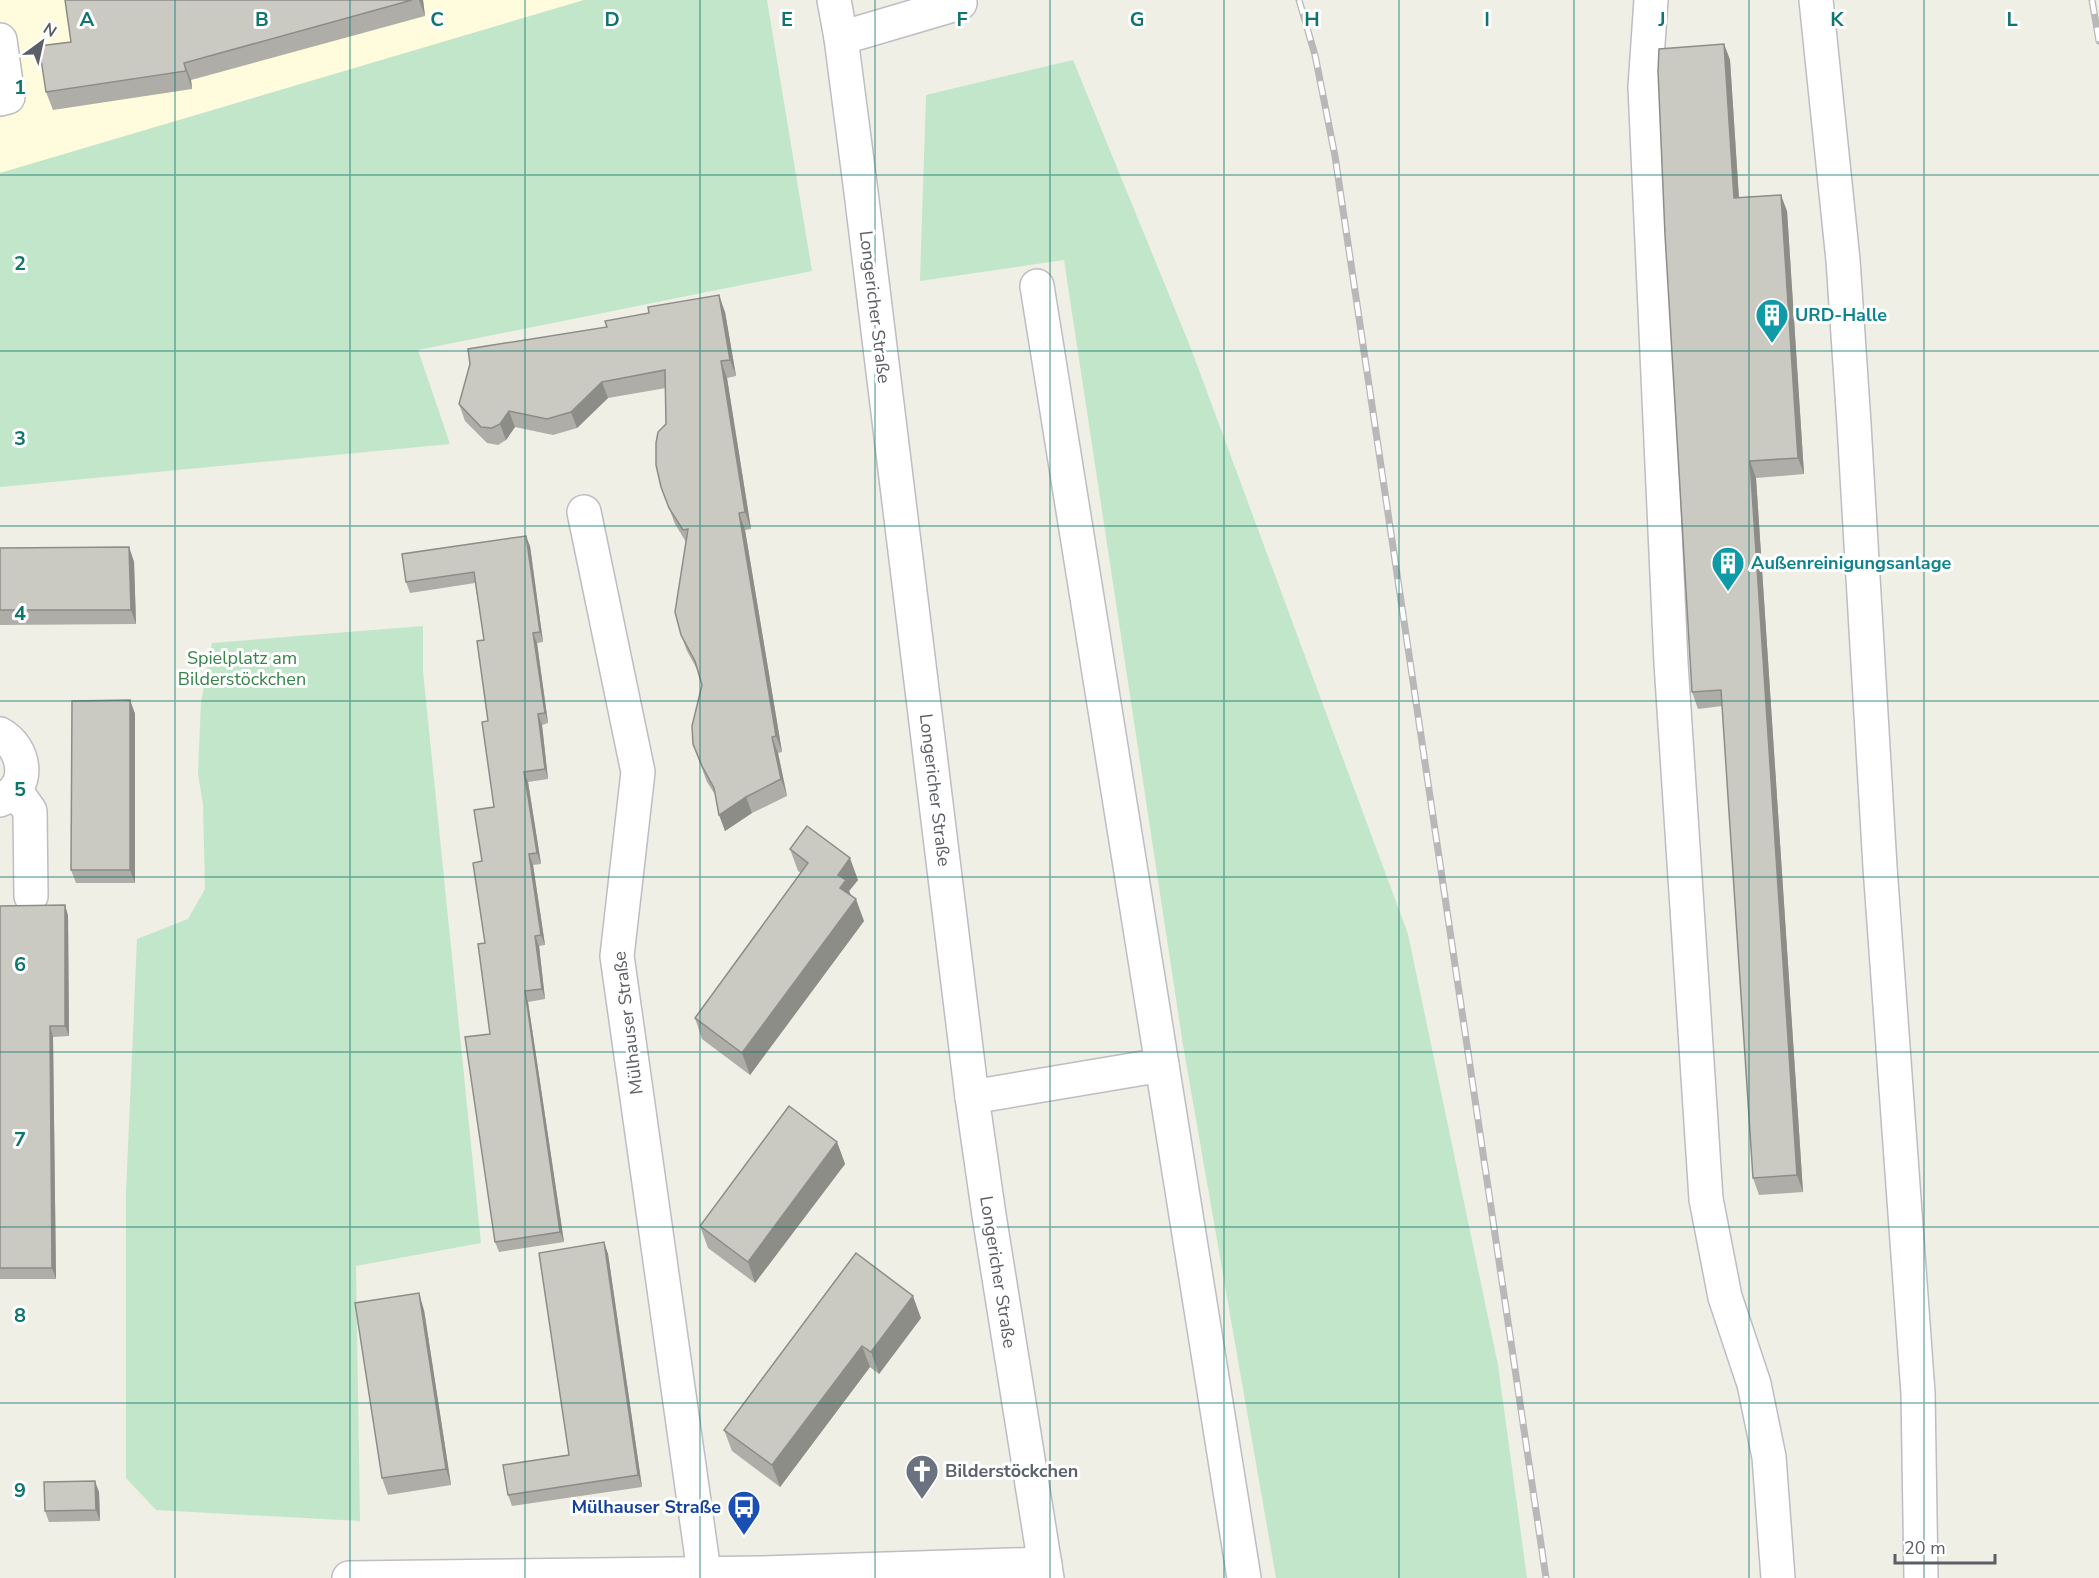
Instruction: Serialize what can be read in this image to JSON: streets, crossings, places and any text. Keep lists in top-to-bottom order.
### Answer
{
  "streets": {
    "street": ["Longericher Straße", "Mülhauser Straße"]
  },
  "parks": ["Spielplatz am Bilderstöckchen"],
  "places": {
    "building": ["URD-Halle", "Außenreinigungsanlage"],
    "church": ["Bilderstöckchen"],
    "bus stop": ["Mülhauser Straße"]
  },
  "scale_bar": "20 m",
  "north": "top right",
  "grid": {
    "columns": [
      "A",
      "B",
      "C",
      "D",
      "E",
      "F",
      "G",
      "H",
      "I",
      "J",
      "K",
      "L"
    ],
    "rows": [
      "1",
      "2",
      "3",
      "4",
      "5",
      "6",
      "7",
      "8",
      "9"
    ]
  }
}
